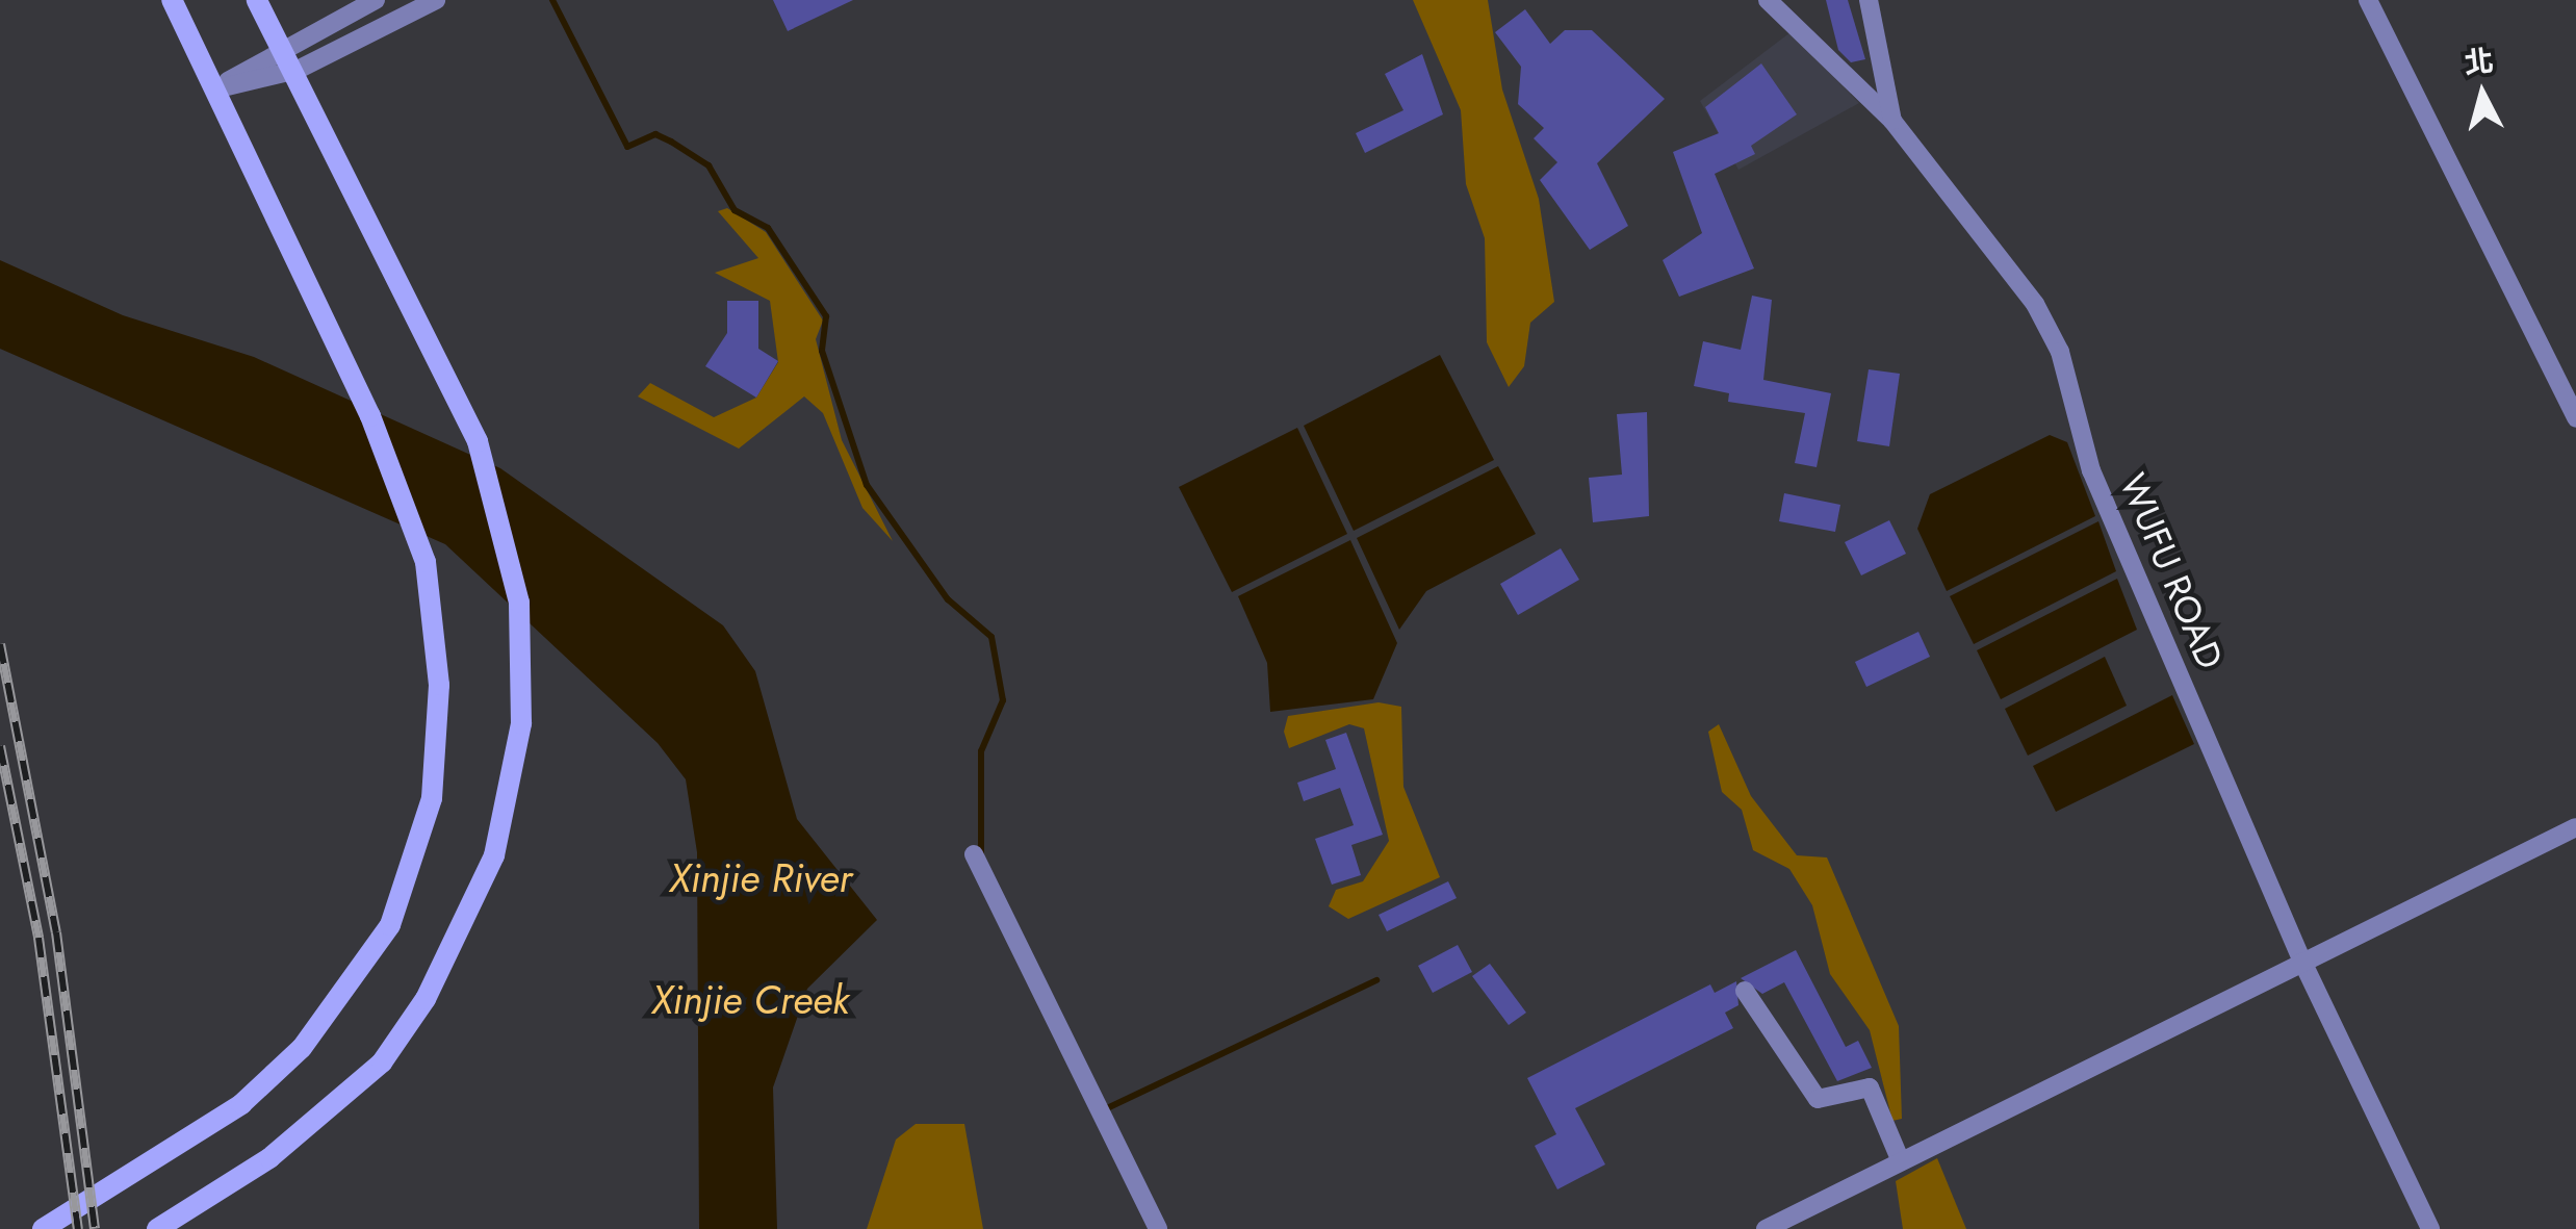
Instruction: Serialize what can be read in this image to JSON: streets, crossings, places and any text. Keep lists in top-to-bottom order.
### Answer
{
  "streets": {
    "street": ["WUFU ROAD"]
  },
  "water": ["Xinjie River", "Xinjie Creek"],
  "north": "top"
}
